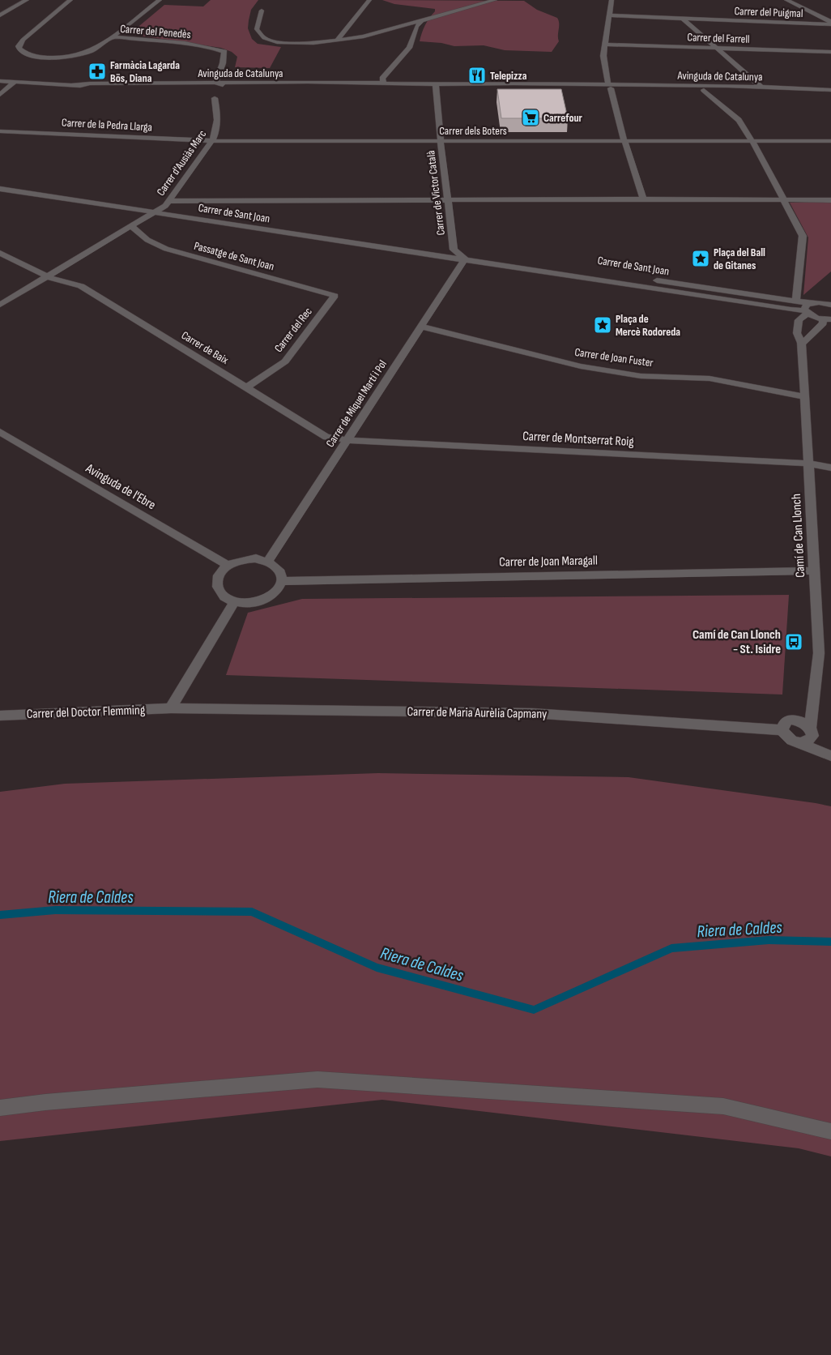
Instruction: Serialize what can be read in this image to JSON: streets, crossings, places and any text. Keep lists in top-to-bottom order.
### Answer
{
  "streets": {
    "street": [
      "Carrer del Puigmal",
      "Carrer del Penedès",
      "Carrer del Farrell",
      "Avinguda de Catalunya",
      "Carrer de la Pedra Llarga",
      "Carrer dels Boters",
      "Carrer d'Ausiàs Marc",
      "Carrer de Victor Català",
      "Carrer de Sant Joan",
      "Passatge de Sant Joan",
      "Carrer del Rec",
      "Carrer de Baix",
      "Carrer de Joan Fuster",
      "Carrer de Miquel Martí i Pol",
      "Carrer de Montserrat Roig",
      "Avinguda de l'Ebre",
      "Camí de Can Llonch",
      "Carrer de Joan Maragall",
      "Carrer del Doctor Flemming",
      "Carrer de Maria Aurèlia Capmany"
    ]
  },
  "crossings": [
    ["Carrer del Penedès", "Avinguda de Catalunya"],
    ["Carrer del Penedès", "Carrer d'Ausiàs Marc"],
    ["Avinguda de Catalunya", "Carrer d'Ausiàs Marc"],
    ["Avinguda de Catalunya", "Carrer de Victor Català"],
    ["Carrer de la Pedra Llarga", "Carrer dels Boters"],
    ["Carrer de la Pedra Llarga", "Carrer d'Ausiàs Marc"],
    ["Carrer dels Boters", "Carrer d'Ausiàs Marc"],
    ["Carrer dels Boters", "Carrer de Victor Català"],
    ["Carrer d'Ausiàs Marc", "Carrer de Sant Joan"],
    ["Carrer d'Ausiàs Marc", "Passatge de Sant Joan"],
    ["Carrer d'Ausiàs Marc", "Carrer de Baix"],
    ["Carrer de Victor Català", "Carrer de Sant Joan"],
    ["Carrer de Sant Joan", "Carrer de Miquel Martí i Pol"],
    ["Carrer de Sant Joan", "Camí de Can Llonch"],
    ["Passatge de Sant Joan", "Carrer del Rec"],
    ["Carrer del Rec", "Carrer de Baix"],
    ["Carrer de Baix", "Carrer de Miquel Martí i Pol"],
    ["Carrer de Baix", "Carrer de Montserrat Roig"],
    ["Carrer de Joan Fuster", "Carrer de Miquel Martí i Pol"],
    ["Carrer de Joan Fuster", "Camí de Can Llonch"],
    ["Carrer de Miquel Martí i Pol", "Carrer de Montserrat Roig"],
    ["Carrer de Miquel Martí i Pol", "Avinguda de l'Ebre"],
    ["Carrer de Miquel Martí i Pol", "Carrer de Joan Maragall"],
    ["Carrer de Montserrat Roig", "Camí de Can Llonch"],
    ["Avinguda de l'Ebre", "Carrer de Joan Maragall"],
    ["Camí de Can Llonch", "Carrer de Joan Maragall"],
    ["Camí de Can Llonch", "Carrer de Maria Aurèlia Capmany"],
    ["Carrer del Doctor Flemming", "Carrer de Maria Aurèlia Capmany"]
  ],
  "water": ["Riera de Caldes"],
  "places": {
    "pharmacy": ["Farmàcia Lagarda Bös, Diana"],
    "restaurant": ["Telepizza"],
    "supermarket": ["Carrefour"],
    "place": ["Plaça del Ball de Gitanes", "Plaça de Mercè Rodoreda"],
    "bus stop": ["Camí de Can Llonch - St. Isidre"]
  }
}
